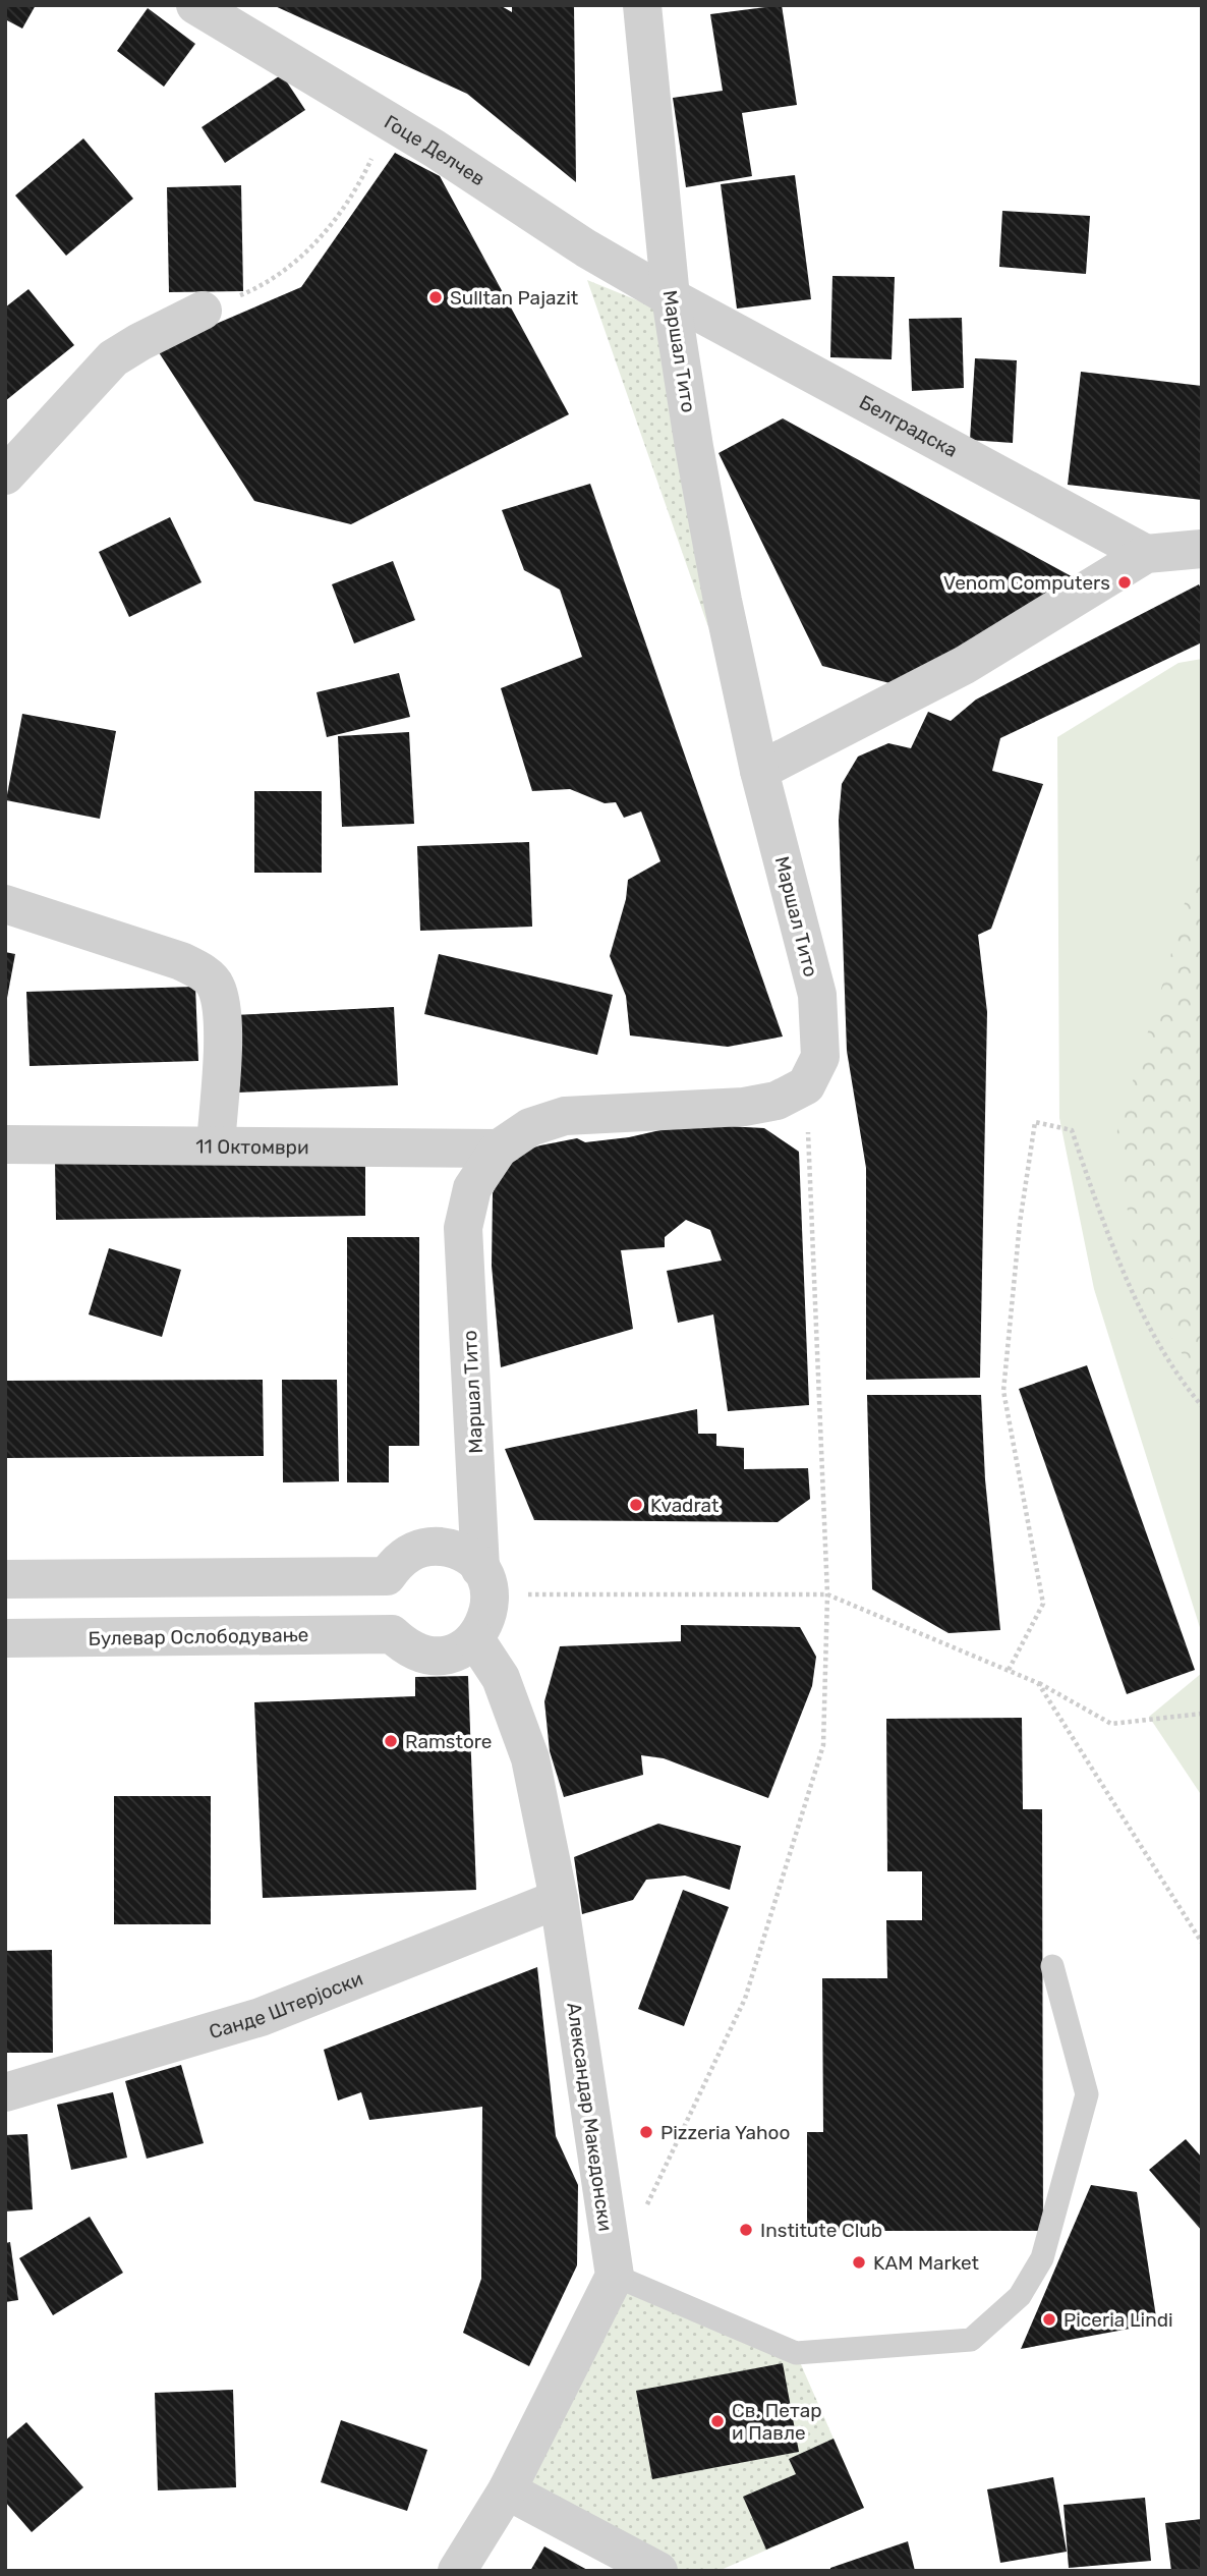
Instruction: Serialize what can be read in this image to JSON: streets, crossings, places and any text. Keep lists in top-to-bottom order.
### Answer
{
  "streets": {
    "street": [
      "Гоце Делчев",
      "Маршал Тито",
      "Белградска",
      "11 Октомври",
      "Булевар Ослободување",
      "Санде Штерјоски",
      "Александар Македонски"
    ]
  },
  "crossings": [
    ["Гоце Делчев", "Маршал Тито"],
    ["Гоце Делчев", "Белградска"],
    ["Маршал Тито", "Белградска"],
    ["Маршал Тито", "11 Октомври"],
    ["Маршал Тито", "Булевар Ослободување"],
    ["Маршал Тито", "Александар Македонски"],
    ["Булевар Ослободување", "Александар Македонски"],
    ["Санде Штерјоски", "Александар Македонски"]
  ],
  "places": [
    "Sulltan Pajazit",
    "Venom Computers",
    "Kvadrat",
    "Ramstore",
    "Pizzeria Yahoo",
    "Institute Club",
    "KAM Market",
    "Piceria Lindi",
    "Св. Петар и Павле"
  ]
}
